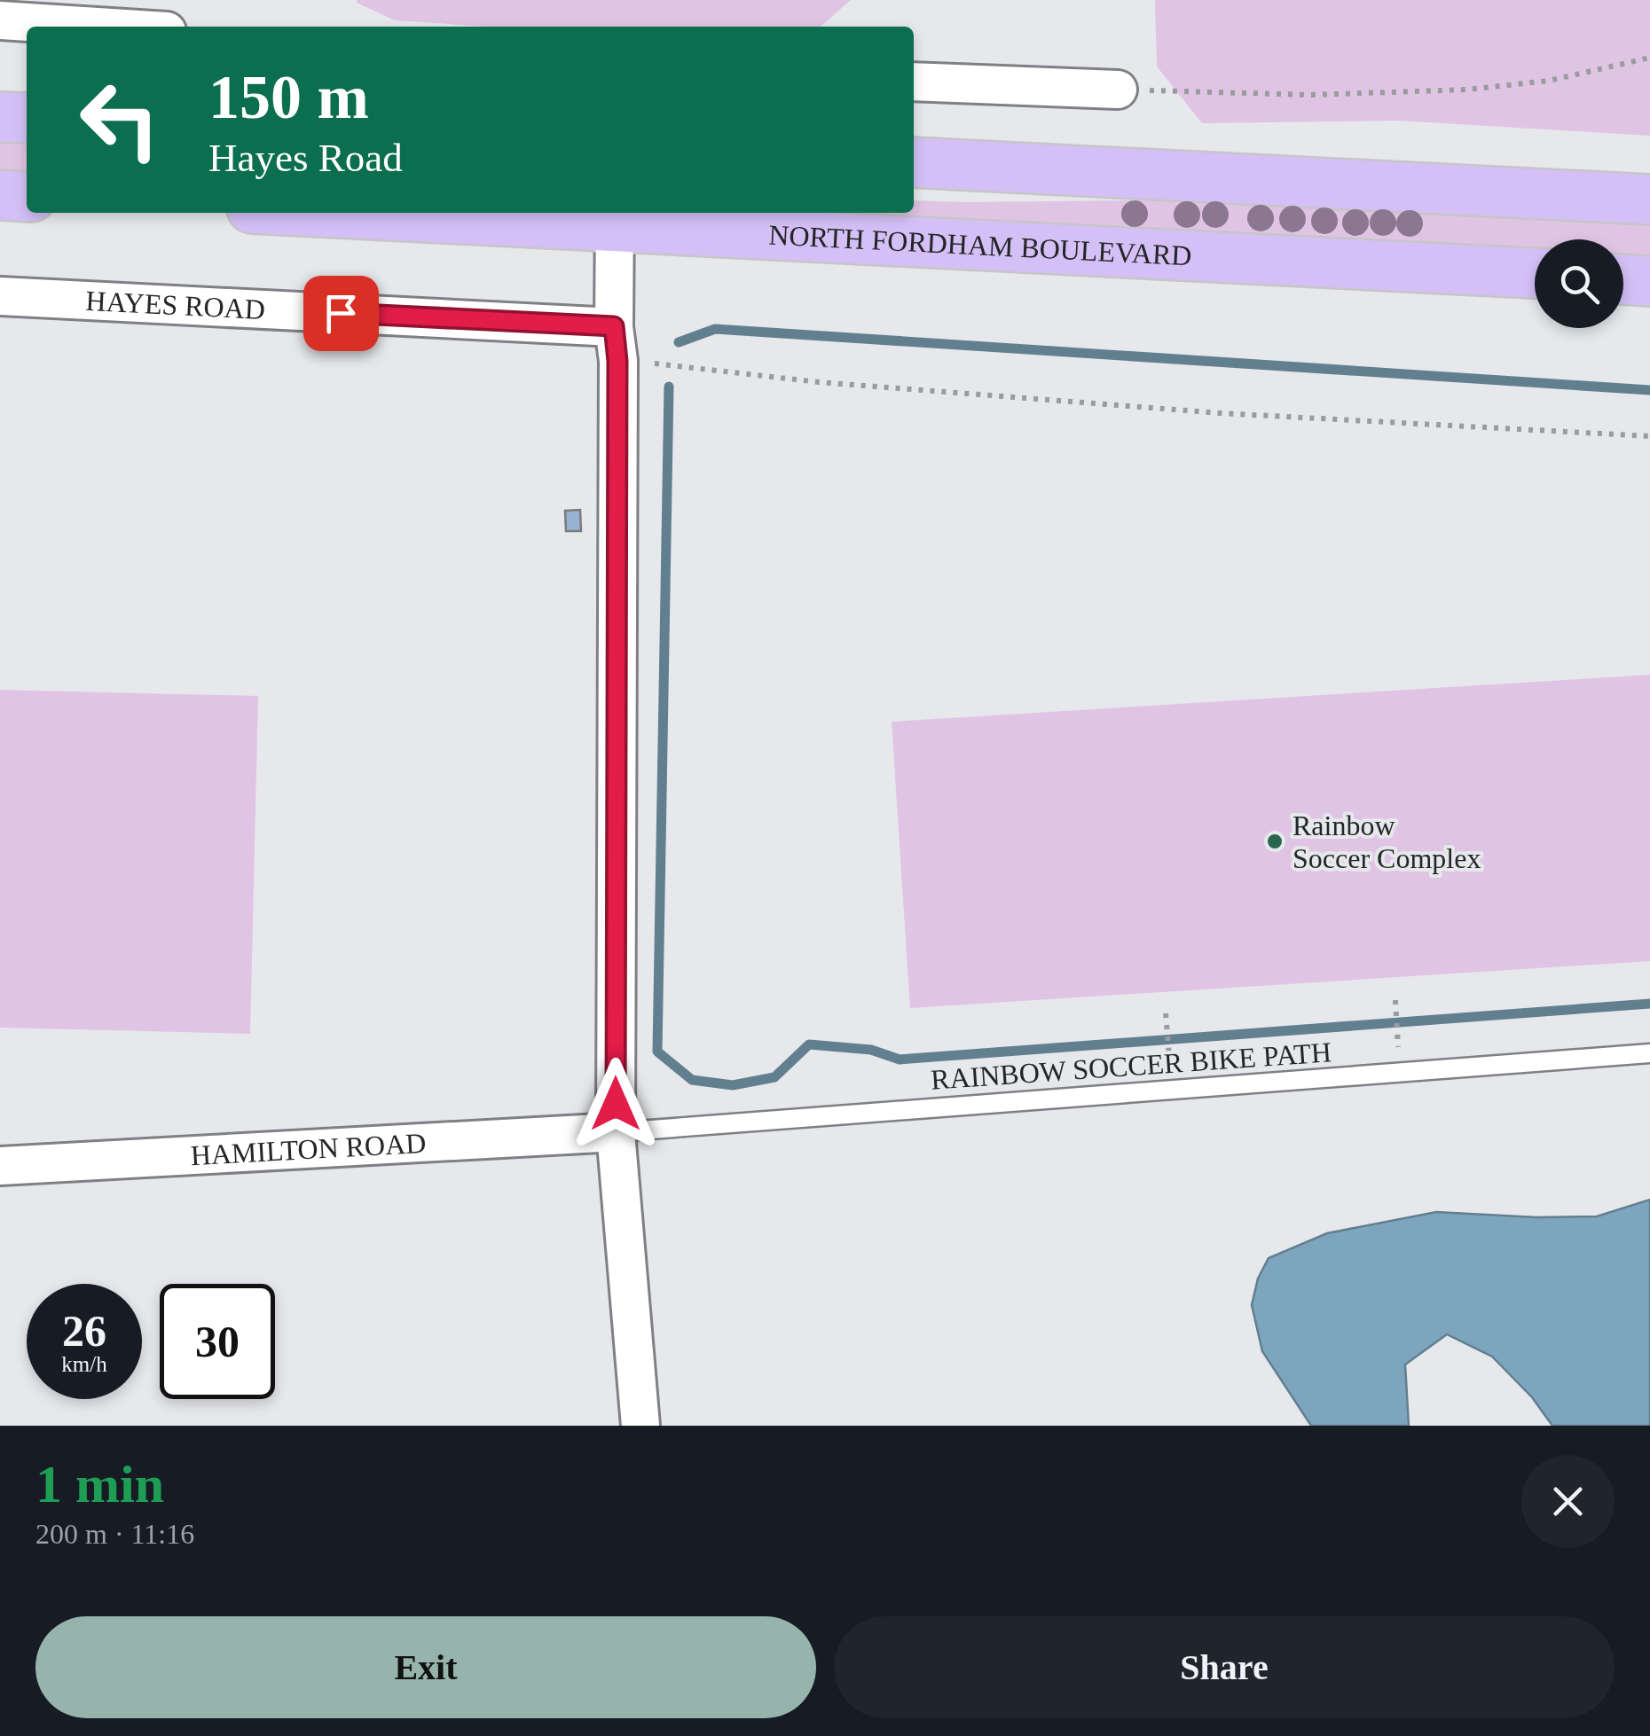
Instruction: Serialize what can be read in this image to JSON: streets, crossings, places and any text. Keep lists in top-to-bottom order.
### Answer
{
  "streets": {
    "highway": ["NORTH FORDHAM BOULEVARD"],
    "street": ["HAYES ROAD", "HAMILTON ROAD"],
    "lane": ["RAINBOW SOCCER BIKE PATH"]
  },
  "crossings": [
    ["RAINBOW SOCCER BIKE PATH", "HAMILTON ROAD"]
  ],
  "places": ["Rainbow Soccer Complex"],
  "page": {
    "turn": ["150 m", "Hayes Road"],
    "speed": "26 km/h",
    "limit": "30",
    "heading": ["1 min", "200 m · 11:16"],
    "buttons": ["Exit", "Share"]
  }
}
